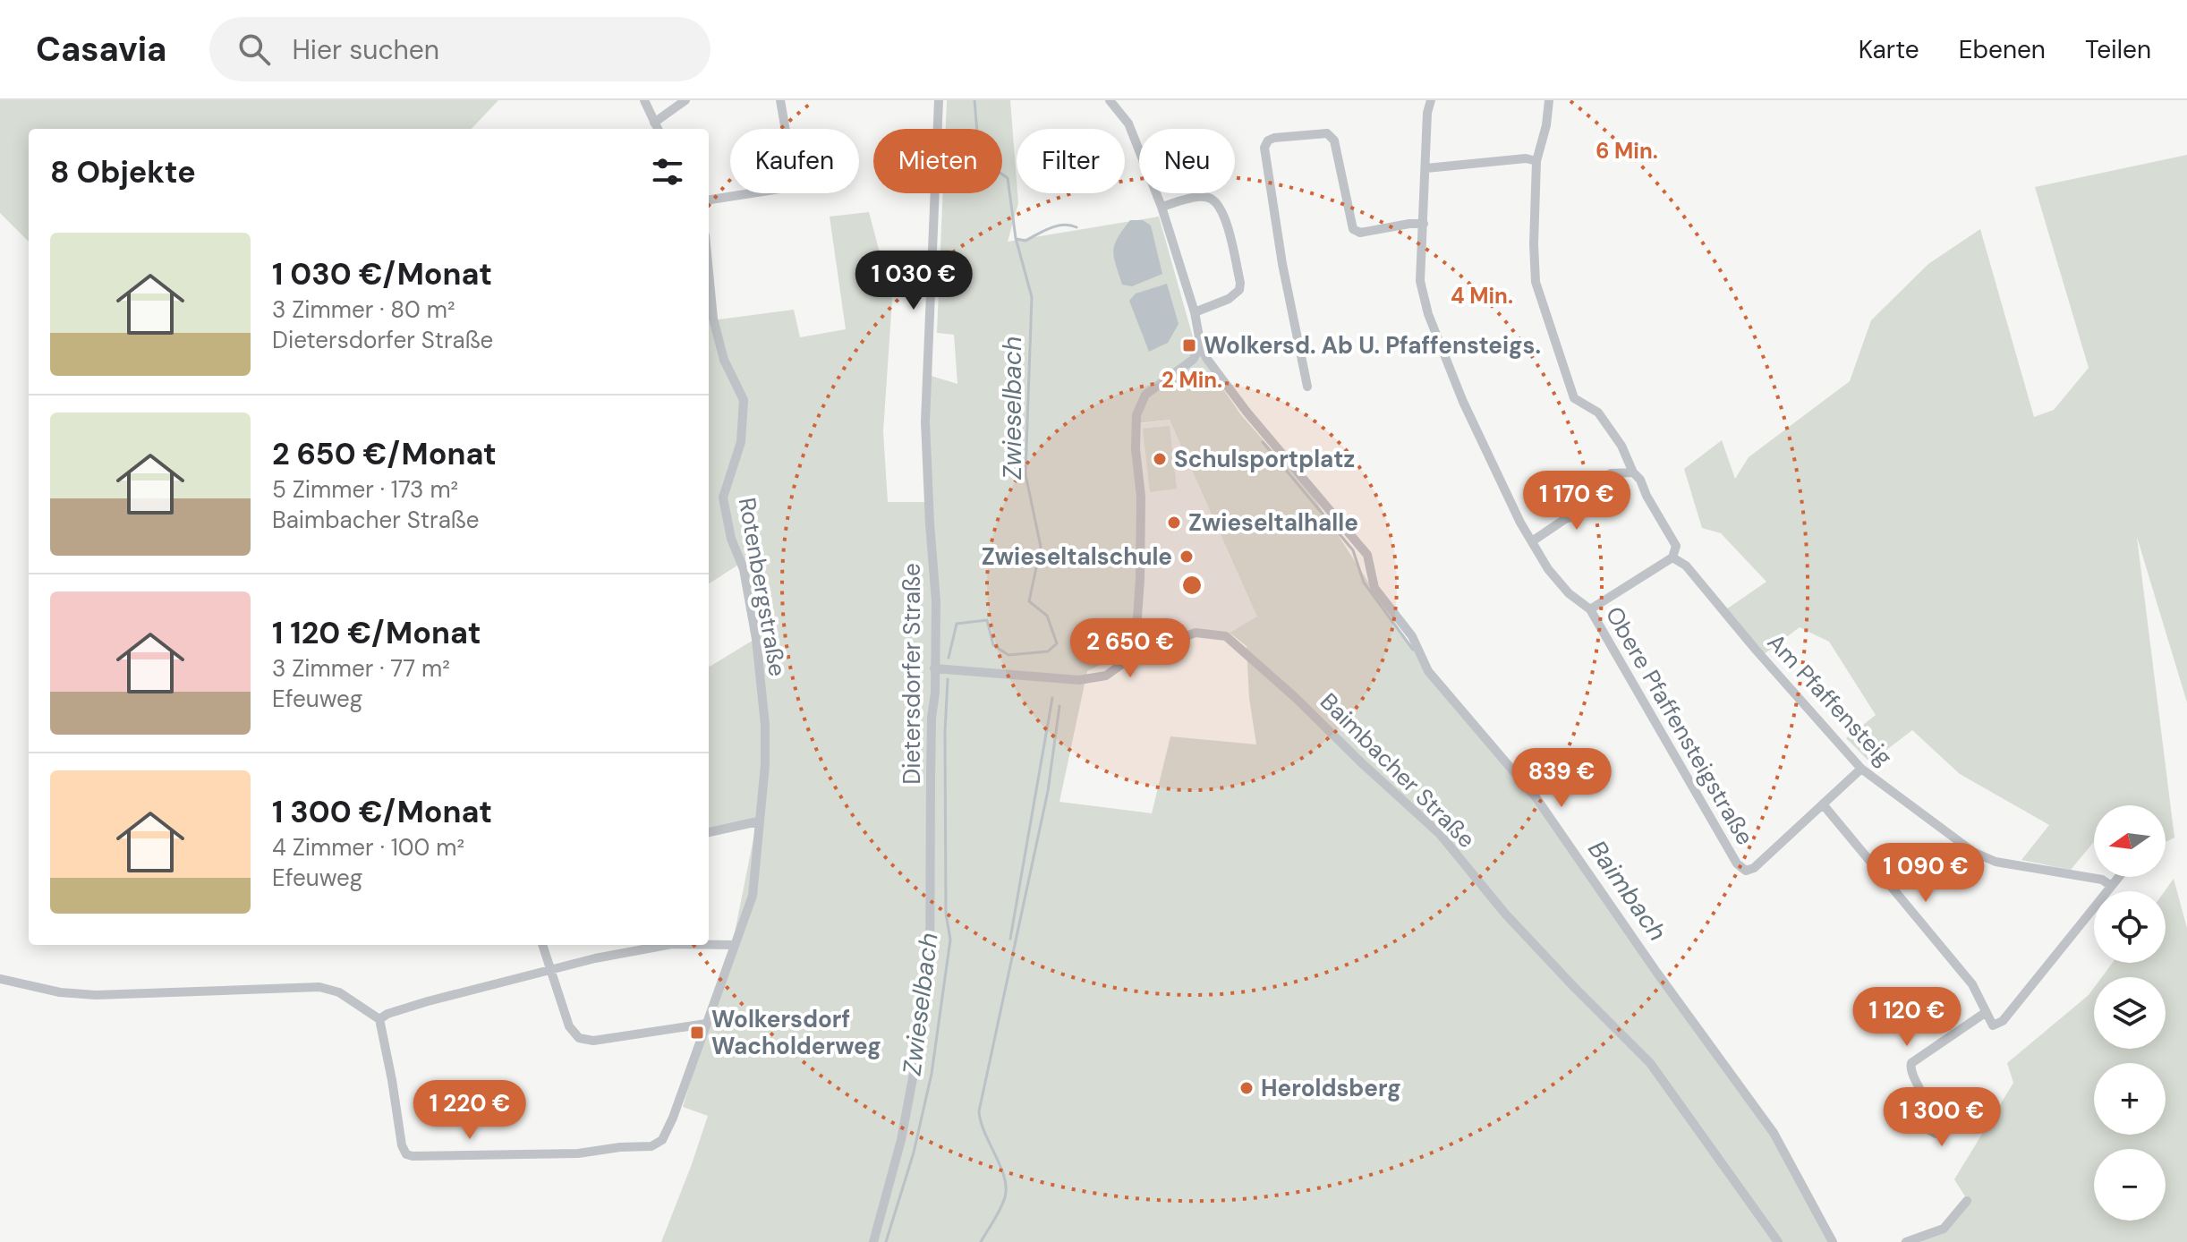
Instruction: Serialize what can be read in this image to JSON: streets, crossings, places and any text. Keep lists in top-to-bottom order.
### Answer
{
  "streets": {
    "street": [
      "Rotenbergstraße",
      "Dietersdorfer Straße",
      "Am Pfaffensteig",
      "Obere Pfaffensteigstraße",
      "Baimbacher Straße"
    ]
  },
  "crossings": [
    ["Dietersdorfer Straße", "Baimbacher Straße"],
    ["Am Pfaffensteig", "Obere Pfaffensteigstraße"]
  ],
  "water": ["Zwieselbach", "Baimbach"],
  "places": {
    "transit": ["Wolkersd. Ab U. Pfaffensteigs.", "Wolkersdorf Wacholderweg"],
    "other": [
      "Schulsportplatz",
      "Zwieseltalhalle",
      "Zwieseltalschule",
      "Heroldsberg"
    ]
  },
  "north": "left",
  "page": {
    "header": "Casavia",
    "search": "Hier suchen",
    "nav": ["Karte", "Ebenen", "Teilen"],
    "chip": [
      "Kaufen",
      "Mieten",
      "Filter",
      "Neu"
    ],
    "heading": "8 Objekte",
    "list": [
      {
        "name": "1 030 €/Monat",
        "note": "3 Zimmer · 80 m² · Dietersdorfer Straße"
      },
      {
        "name": "2 650 €/Monat",
        "note": "5 Zimmer · 173 m² · Baimbacher Straße"
      },
      {
        "name": "1 120 €/Monat",
        "note": "3 Zimmer · 77 m² · Efeuweg"
      },
      {
        "name": "1 300 €/Monat",
        "note": "4 Zimmer · 100 m² · Efeuweg"
      }
    ],
    "price": [
      "1 030 €",
      "1 170 €",
      "2 650 €",
      "839 €",
      "1 090 €",
      "1 120 €",
      "1 220 €",
      "1 300 €"
    ],
    "map_buttons": ["+", "−"]
  },
  "rings": ["6 Min.", "4 Min.", "2 Min."]
}
